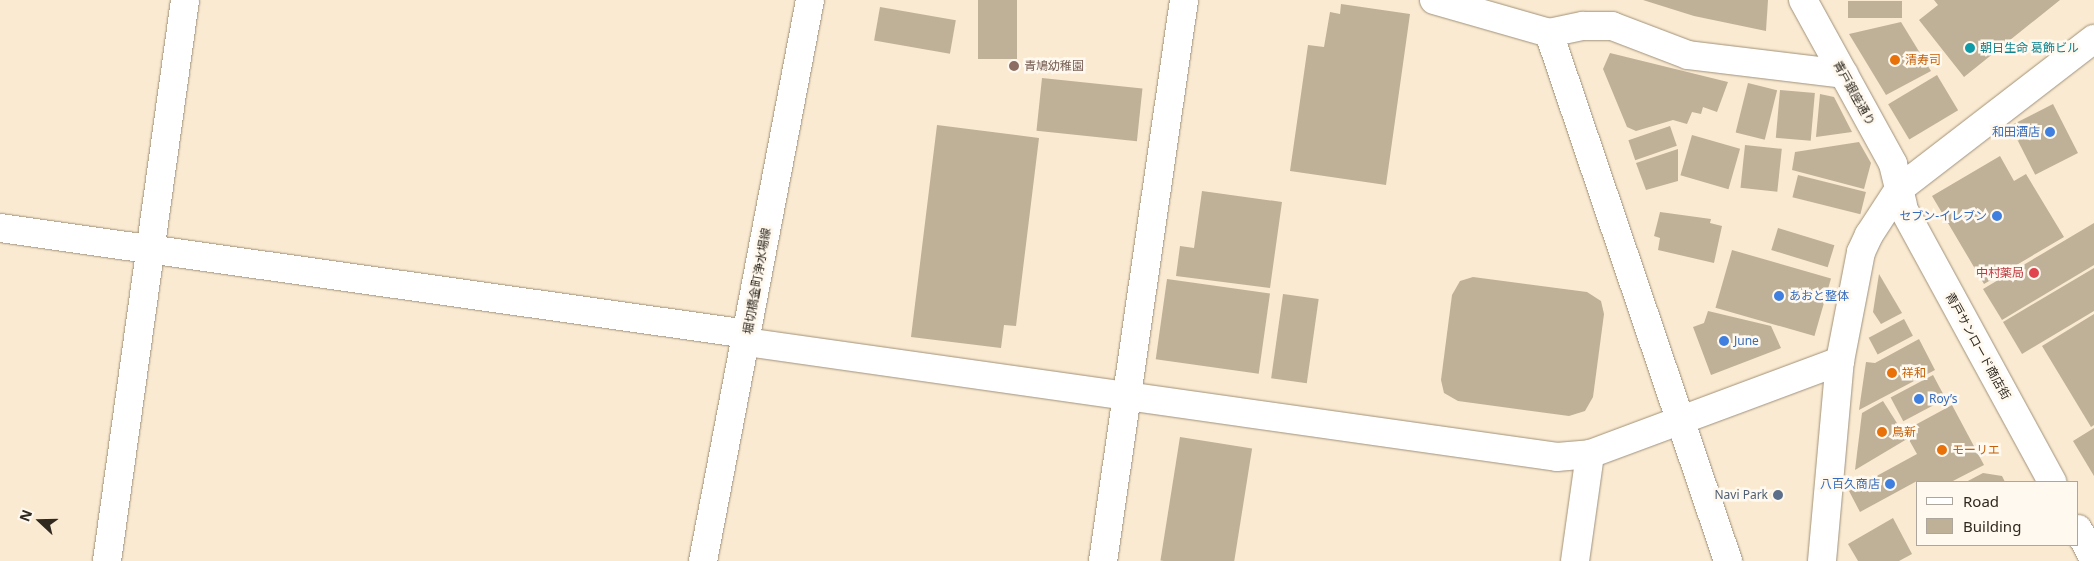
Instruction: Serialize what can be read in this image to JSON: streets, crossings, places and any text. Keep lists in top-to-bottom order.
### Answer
{
  "streets": {
    "street": ["青戸銀座通り", "堀切橋金町浄水場線", "青戸サンロード商店街"]
  },
  "crossings": [
    ["青戸銀座通り", "青戸サンロード商店街"]
  ],
  "places": [
    "朝日生命 葛飾ビル",
    "清寿司",
    "青鳩幼稚園",
    "和田酒店",
    "セブン-イレブン",
    "中村薬局",
    "あおと整体",
    "June",
    "祥和",
    "Roy’s",
    "鳥新",
    "モーリエ",
    "八百久商店",
    "Navi Park"
  ],
  "legend": ["Road", "Building"],
  "north": "left"
}
